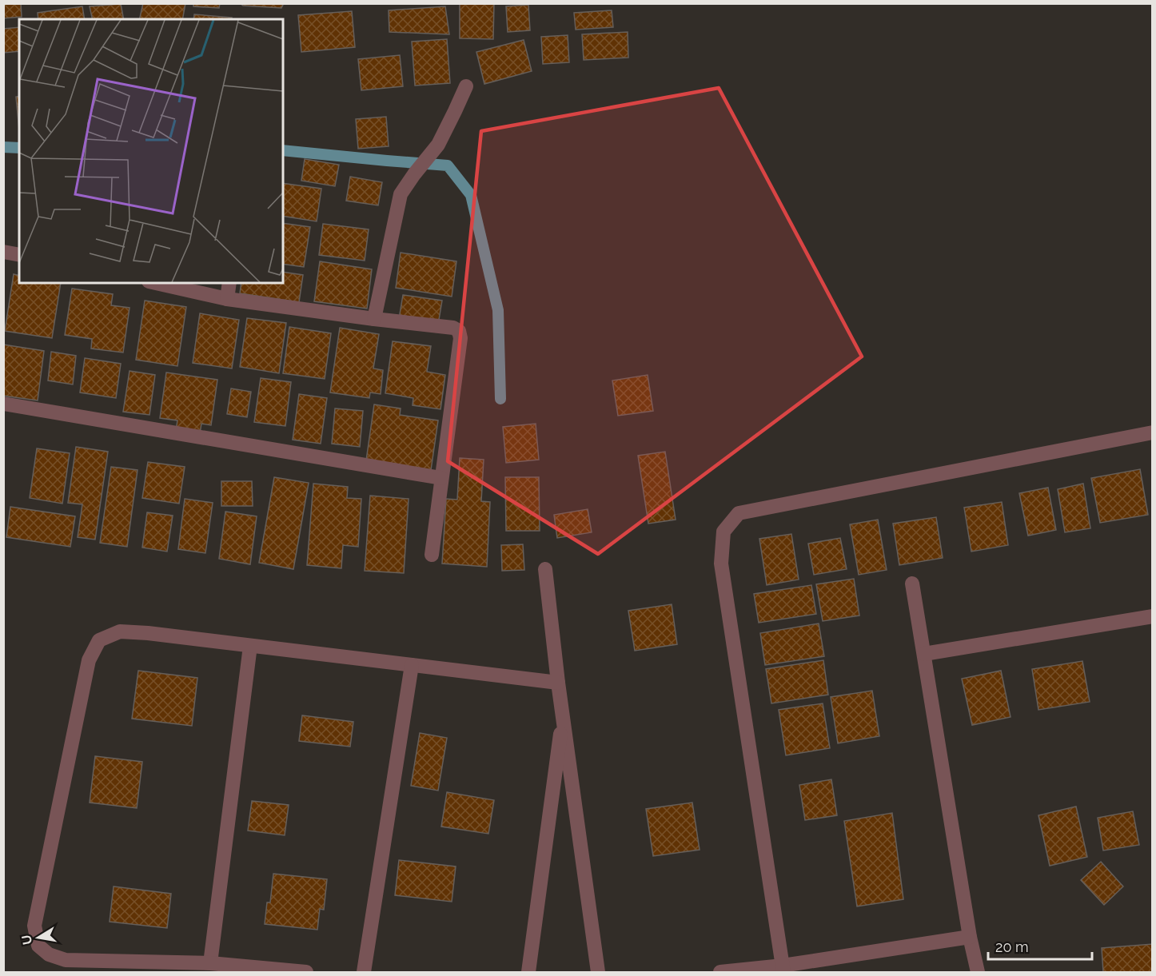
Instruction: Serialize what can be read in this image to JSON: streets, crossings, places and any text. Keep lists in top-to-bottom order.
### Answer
{
  "scale_bar": "20 m",
  "north": "left"
}
